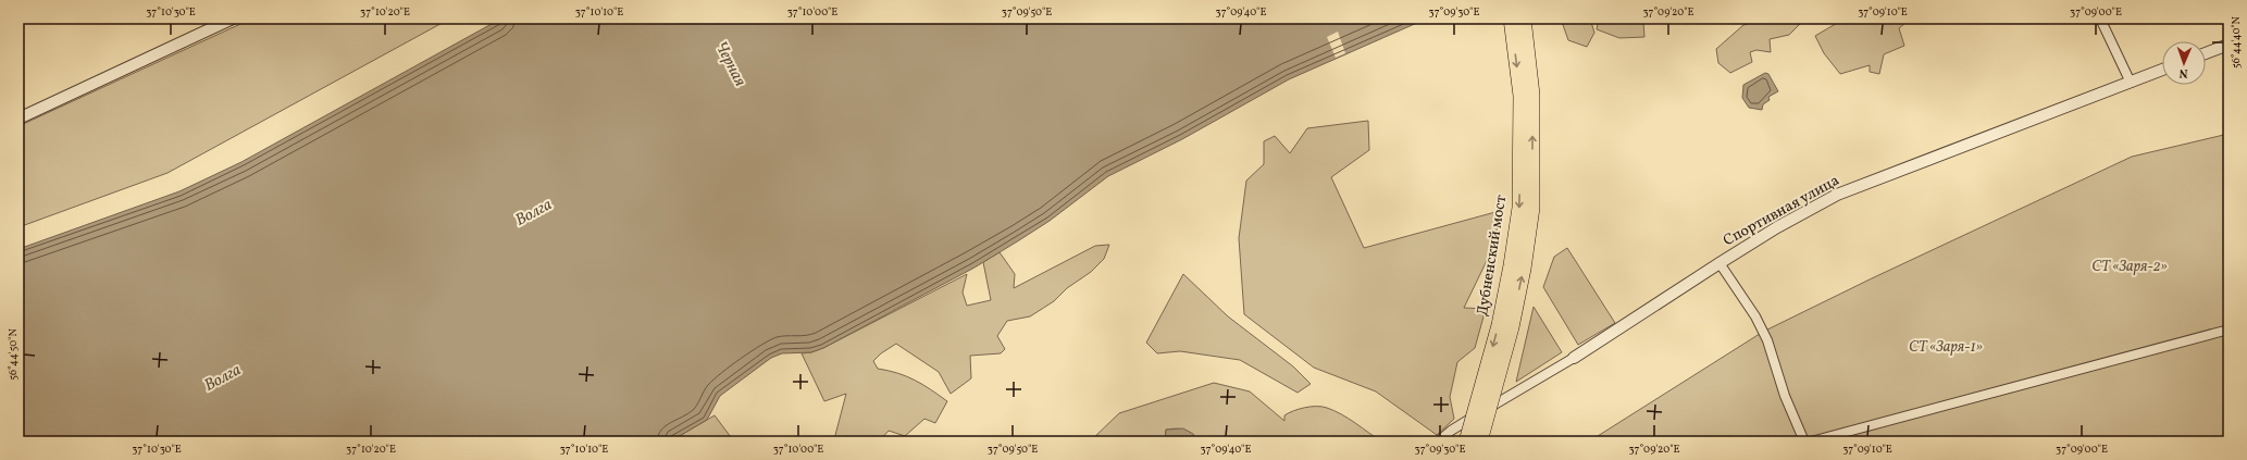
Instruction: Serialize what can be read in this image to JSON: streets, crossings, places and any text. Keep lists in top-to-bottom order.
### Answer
{
  "streets": {
    "main road": ["Дубненский мост"],
    "street": ["Спортивная улица"]
  },
  "water": ["Черная", "Волга"],
  "parks": ["СТ «Заря-2»", "СТ «Заря-1»"],
  "north": "bottom",
  "coordinates": [
    "37°10'30\"E",
    "37°10'20\"E",
    "37°10'10\"E",
    "37°10'00\"E",
    "37°09'50\"E",
    "37°09'40\"E",
    "37°09'30\"E",
    "37°09'20\"E",
    "37°09'10\"E",
    "37°09'00\"E",
    "56°44'40\"N",
    "56°44'50\"N"
  ]
}
